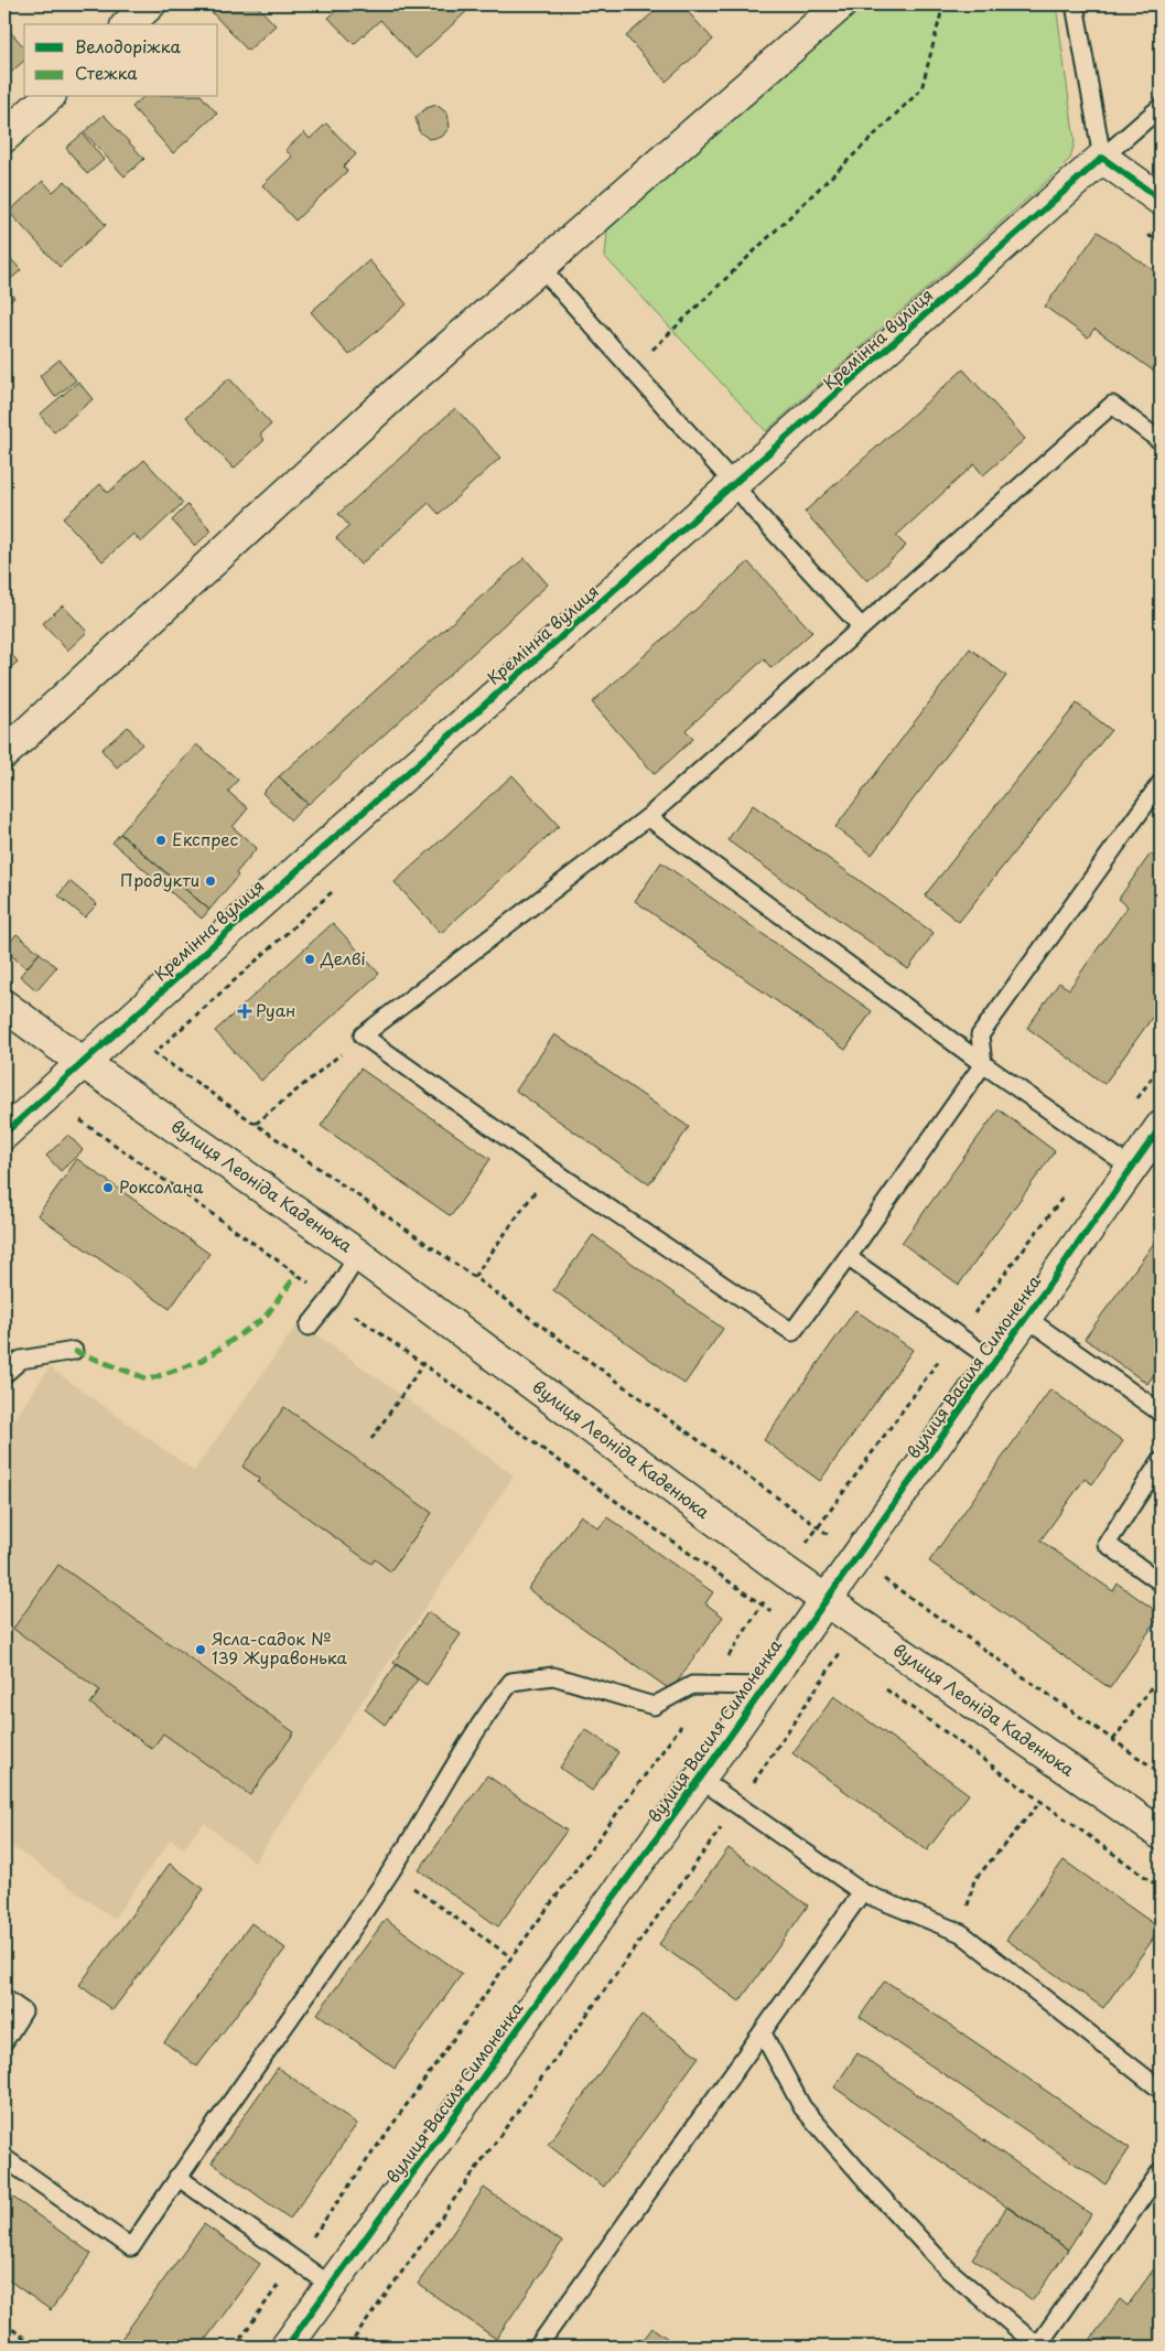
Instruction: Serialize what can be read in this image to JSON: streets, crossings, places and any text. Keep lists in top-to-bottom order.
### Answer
{
  "streets": {
    "street": ["Кремінна вулиця", "вулиця Леоніда Каденюка", "вулиця Василя Симоненка"]
  },
  "crossings": [
    ["Кремінна вулиця", "вулиця Леоніда Каденюка"],
    ["вулиця Леоніда Каденюка", "вулиця Василя Симоненка"]
  ],
  "places": {
    "other": [
      "Експрес",
      "Продукти",
      "Делві",
      "Роксолана",
      "Ясла-садок № 139 Журавонька"
    ],
    "health": ["Руан"]
  },
  "legend": ["Велодоріжка", "Стежка"]
}
